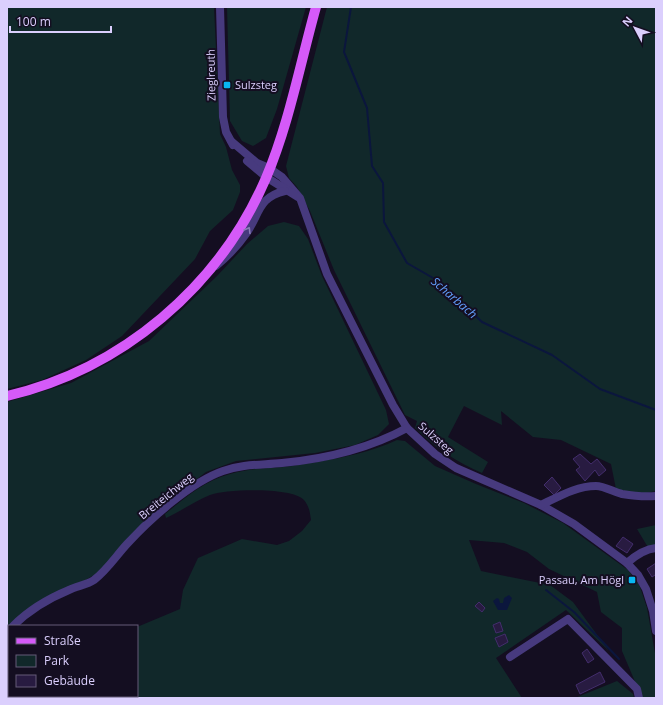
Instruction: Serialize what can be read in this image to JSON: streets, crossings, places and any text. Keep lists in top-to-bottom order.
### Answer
{
  "streets": {
    "street": ["Zieglreuth", "Sulzsteg", "Breiteichweg"]
  },
  "crossings": [
    ["Zieglreuth", "Sulzsteg"],
    ["Sulzsteg", "Breiteichweg"]
  ],
  "water": ["Scharbach"],
  "places": {
    "transit": ["Sulzsteg", "Passau, Am Högl"]
  },
  "legend": ["Straße", "Park", "Gebäude"],
  "scale_bar": "100 m",
  "north": "top left"
}
